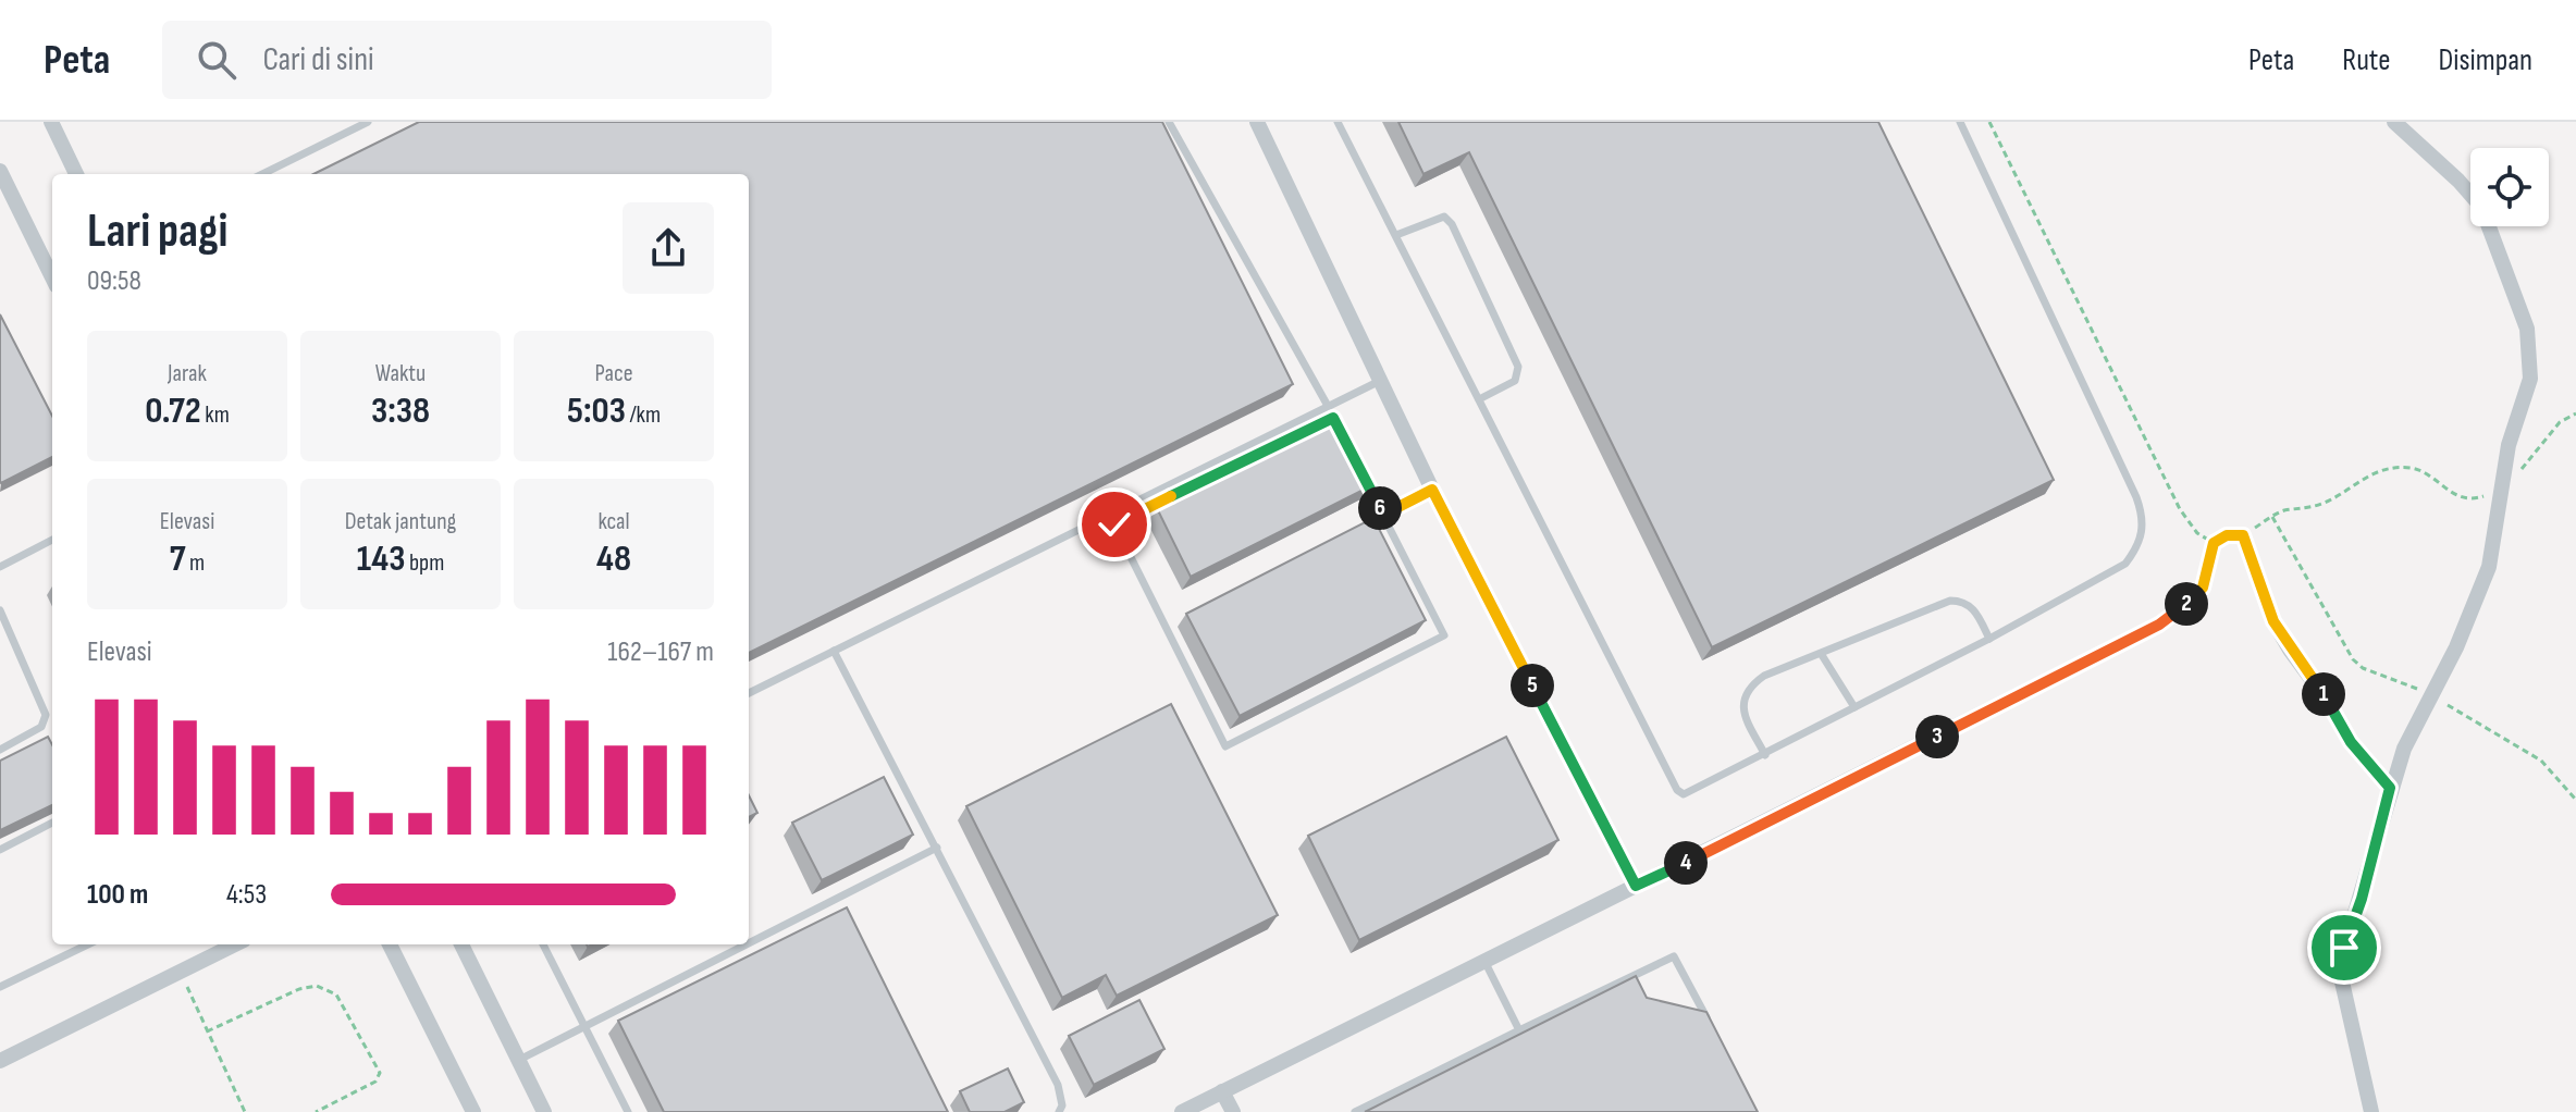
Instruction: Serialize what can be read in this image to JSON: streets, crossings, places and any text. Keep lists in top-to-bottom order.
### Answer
{
  "page": {
    "header": "Peta",
    "search": "Cari di sini",
    "nav": ["Peta", "Rute", "Disimpan"],
    "heading": ["Lari pagi", "09:58"],
    "stats": [
      ["Jarak", "0.72 km"],
      ["Waktu", "3:38"],
      ["Pace", "5:03 /km"],
      ["Elevasi", "7 m"],
      ["Detak jantung", "143 bpm"],
      ["kcal", "48"]
    ],
    "pins": [
      "6",
      "2",
      "5",
      "1",
      "3",
      "4"
    ],
    "chart": ["Elevasi", "162–167 m"],
    "list": [
      {
        "name": "100 m",
        "note": "4:53"
      }
    ]
  }
}
